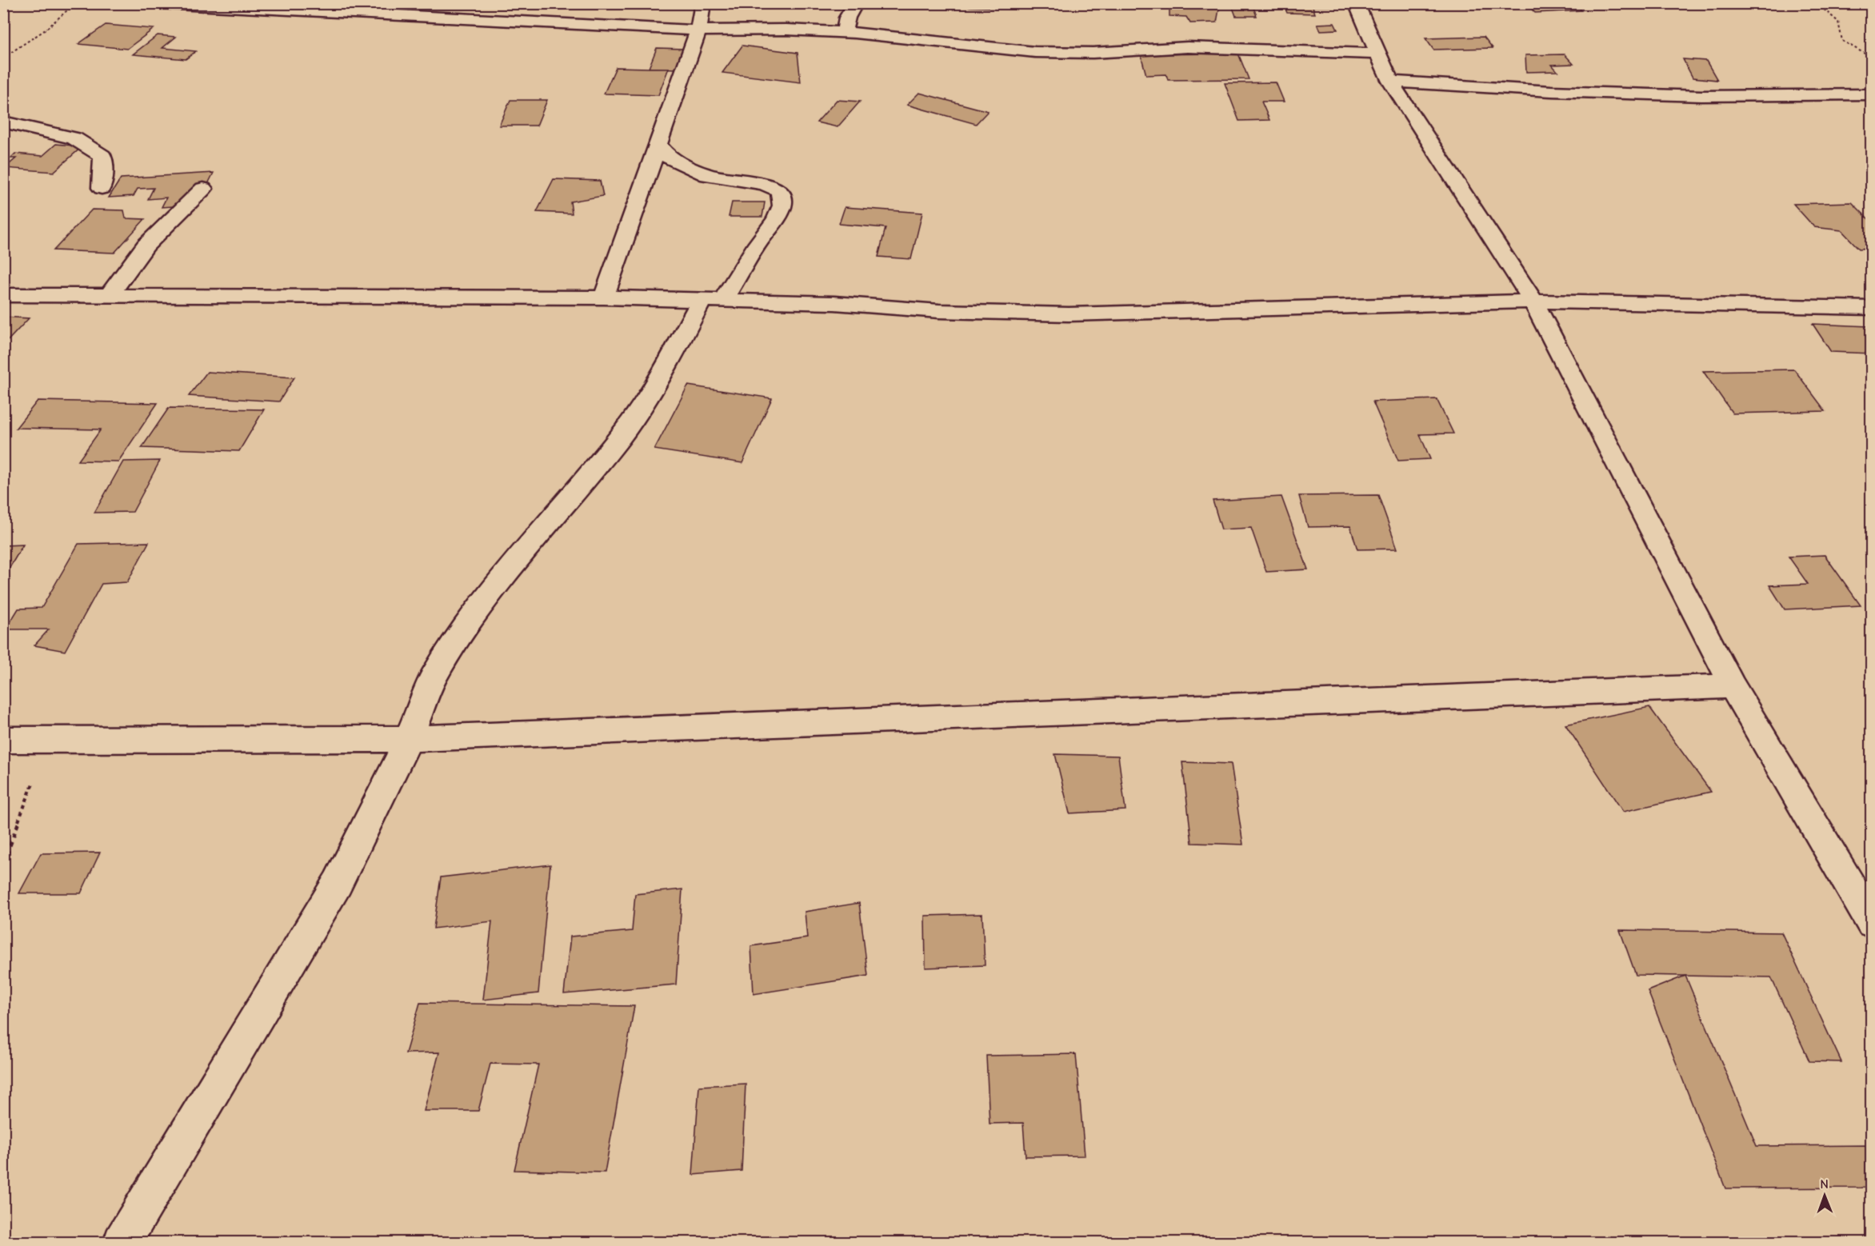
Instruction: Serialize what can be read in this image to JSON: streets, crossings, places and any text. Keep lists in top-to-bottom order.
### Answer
{
  "north": "top"
}
